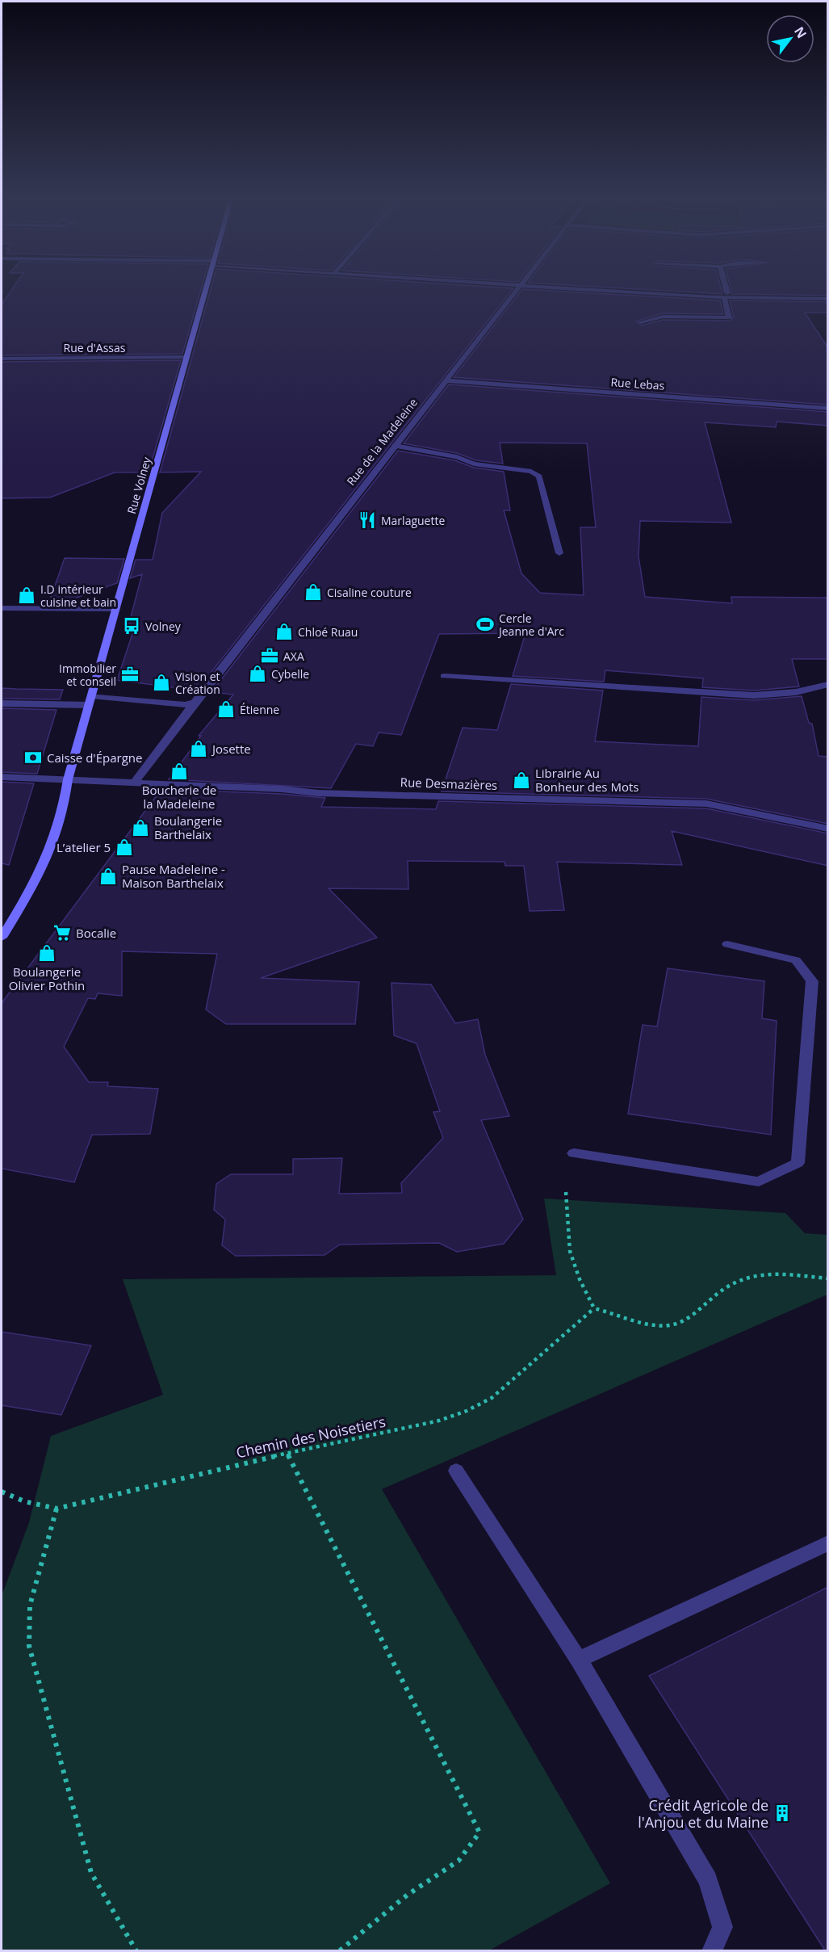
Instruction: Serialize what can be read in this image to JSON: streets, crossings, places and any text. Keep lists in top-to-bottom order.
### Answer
{
  "streets": {
    "main road": ["Rue Volney"],
    "street": [
      "Rue d'Assas",
      "Rue Lebas",
      "Rue de la Madeleine",
      "Rue Desmazières"
    ],
    "path": ["Chemin des Noisetiers"]
  },
  "crossings": [
    ["Rue d'Assas", "Rue Volney"],
    ["Rue Lebas", "Rue de la Madeleine"],
    ["Rue de la Madeleine", "Rue Desmazières"],
    ["Rue Volney", "Rue Desmazières"]
  ],
  "places": {
    "restaurant": ["Marlaguette"],
    "shop": [
      "Cisaline couture",
      "I.D intérieur cuisine et bain",
      "Chloé Ruau",
      "Cybelle",
      "Vision et Création",
      "Étienne",
      "Josette",
      "Boucherie de la Madeleine",
      "Librairie Au Bonheur des Mots",
      "Boulangerie Barthelaix",
      "L’atelier 5",
      "Pause Madeleine - Maison Barthelaix",
      "Boulangerie Olivier Pothin"
    ],
    "sports": ["Cercle Jeanne d'Arc"],
    "bus stop": ["Volney"],
    "office": ["AXA", "Immobilier et conseil"],
    "bank": ["Caisse d'Épargne"],
    "supermarket": ["Bocalie"],
    "building": ["Crédit Agricole de l'Anjou et du Maine"]
  },
  "north": "top right"
}
